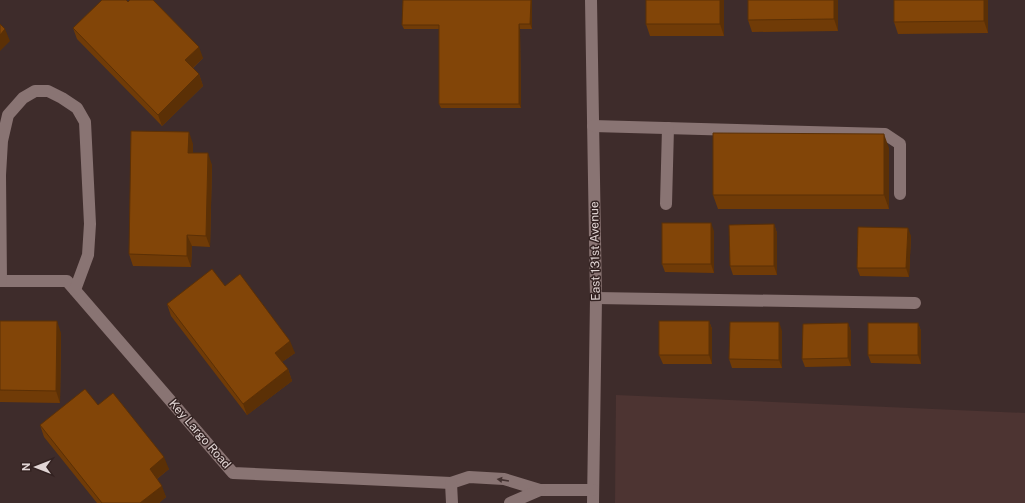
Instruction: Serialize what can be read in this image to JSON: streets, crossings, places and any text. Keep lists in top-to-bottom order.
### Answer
{
  "streets": {
    "street": ["East 131st Avenue", "Key Largo Road"]
  },
  "crossings": [
    ["East 131st Avenue", "Key Largo Road"]
  ],
  "north": "left"
}
